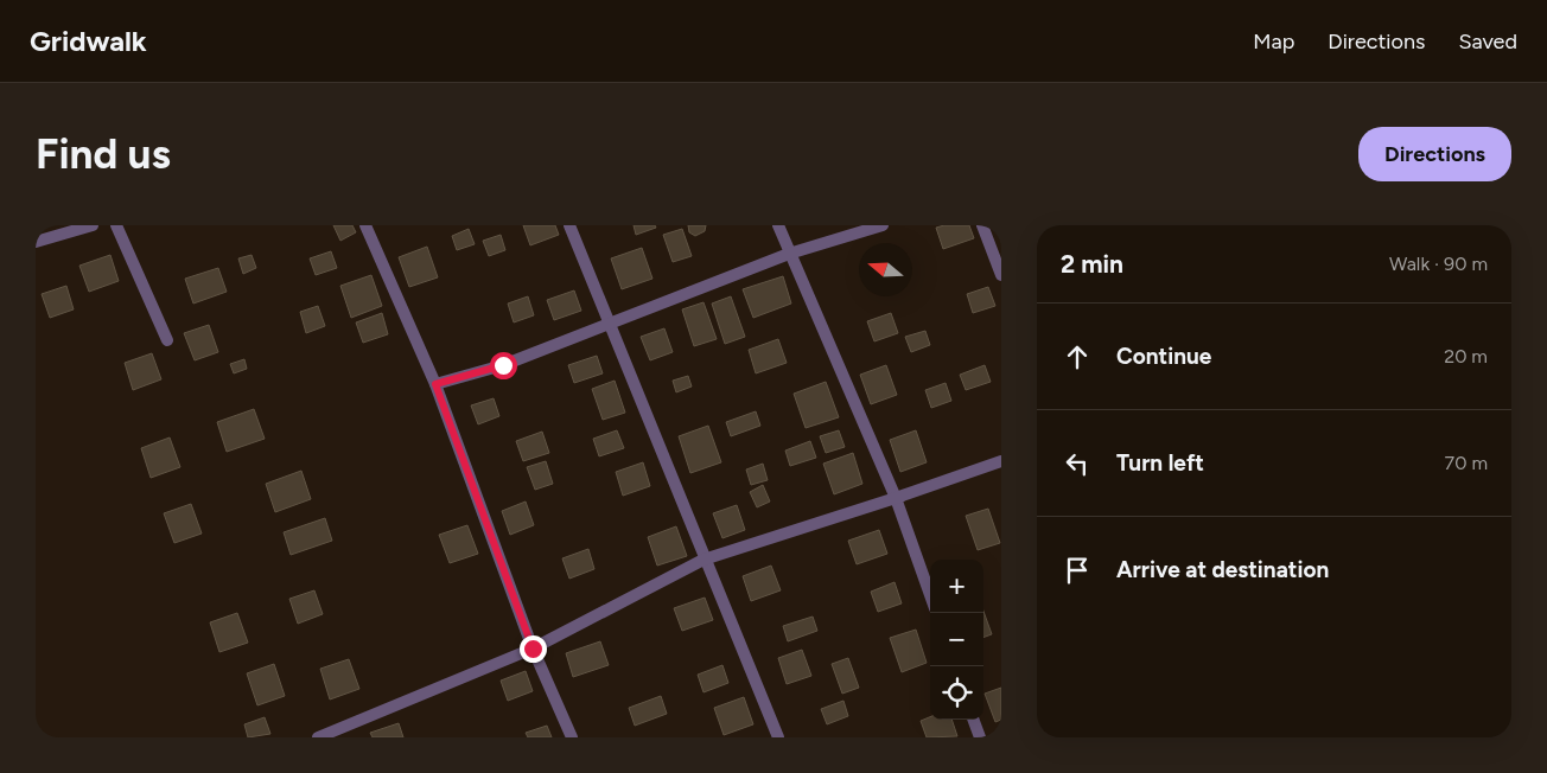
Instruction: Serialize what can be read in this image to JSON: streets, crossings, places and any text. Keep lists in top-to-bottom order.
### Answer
{
  "north": "left",
  "page": {
    "header": "Gridwalk",
    "nav": ["Map", "Directions", "Saved"],
    "buttons": "Directions",
    "title": "Find us",
    "heading": ["2 min", "Walk · 90 m"],
    "list": [
      ["Continue", "20 m"],
      ["Turn left", "70 m"],
      "Arrive at destination"
    ],
    "map_buttons": ["+", "−"]
  }
}
